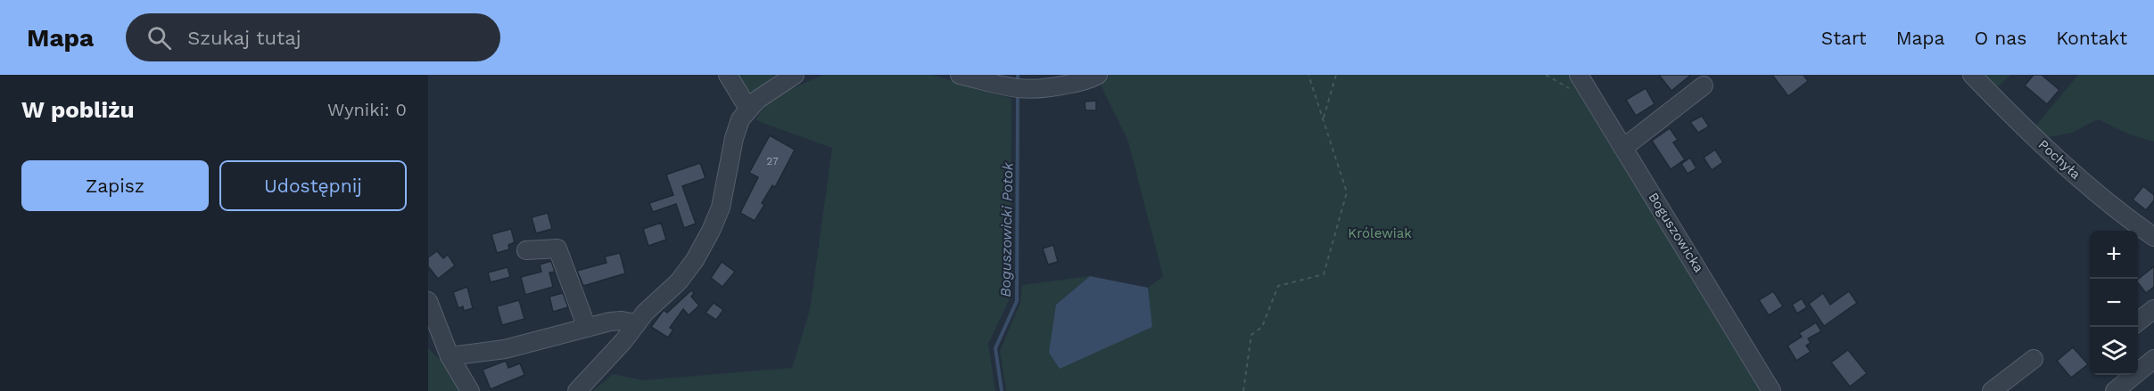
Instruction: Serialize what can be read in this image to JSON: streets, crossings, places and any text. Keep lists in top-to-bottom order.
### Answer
{
  "streets": {
    "street": ["Pochyła", "Boguszowicka"]
  },
  "water": ["Boguszowicki Potok"],
  "parks": ["Królewiak"],
  "house_numbers": ["27"],
  "page": {
    "header": "Mapa",
    "search": "Szukaj tutaj",
    "nav": [
      "Start",
      "Mapa",
      "O nas",
      "Kontakt"
    ],
    "heading": ["W pobliżu", "Wyniki: 0"],
    "buttons": ["Zapisz", "Udostępnij"],
    "map_buttons": ["+", "−"]
  }
}
